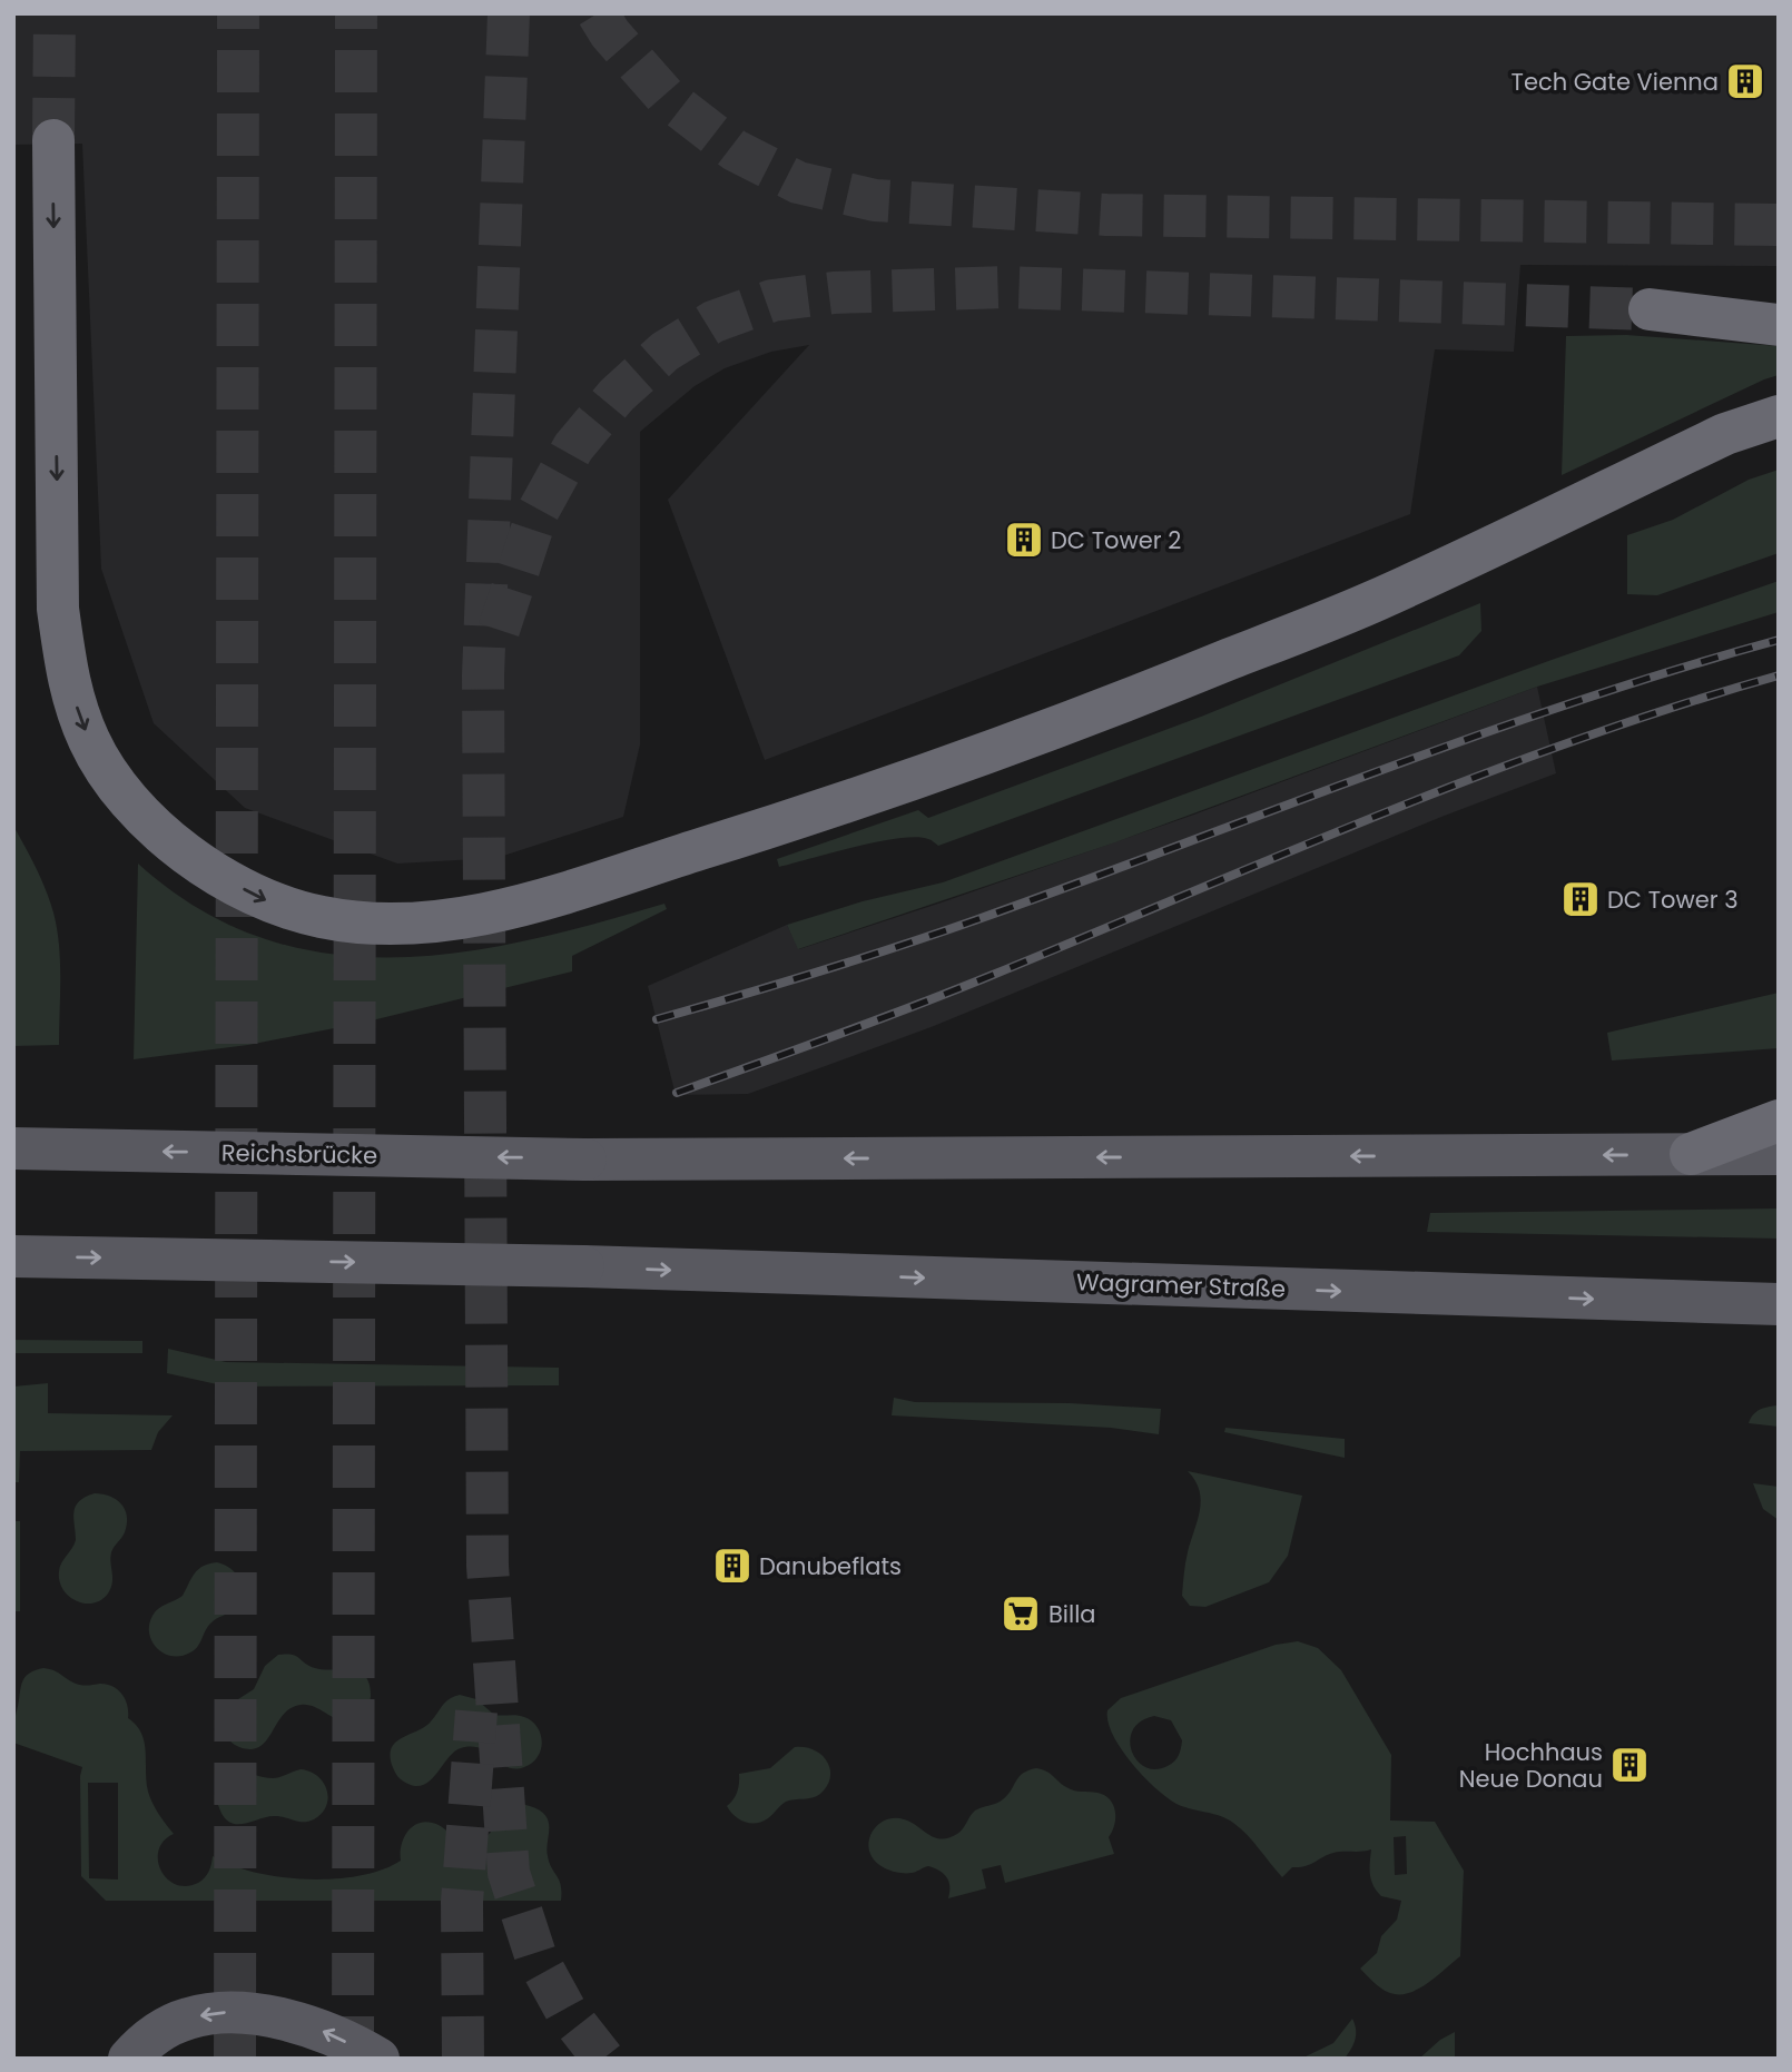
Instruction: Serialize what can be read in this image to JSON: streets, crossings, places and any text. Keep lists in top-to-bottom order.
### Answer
{
  "streets": {
    "main road": ["Reichsbrücke", "Wagramer Straße"]
  },
  "one_way": ["Reichsbrücke", "Wagramer Straße"],
  "places": {
    "building": [
      "Tech Gate Vienna",
      "DC Tower 2",
      "DC Tower 3",
      "Danubeflats",
      "Hochhaus Neue Donau"
    ],
    "supermarket": ["Billa"]
  }
}
